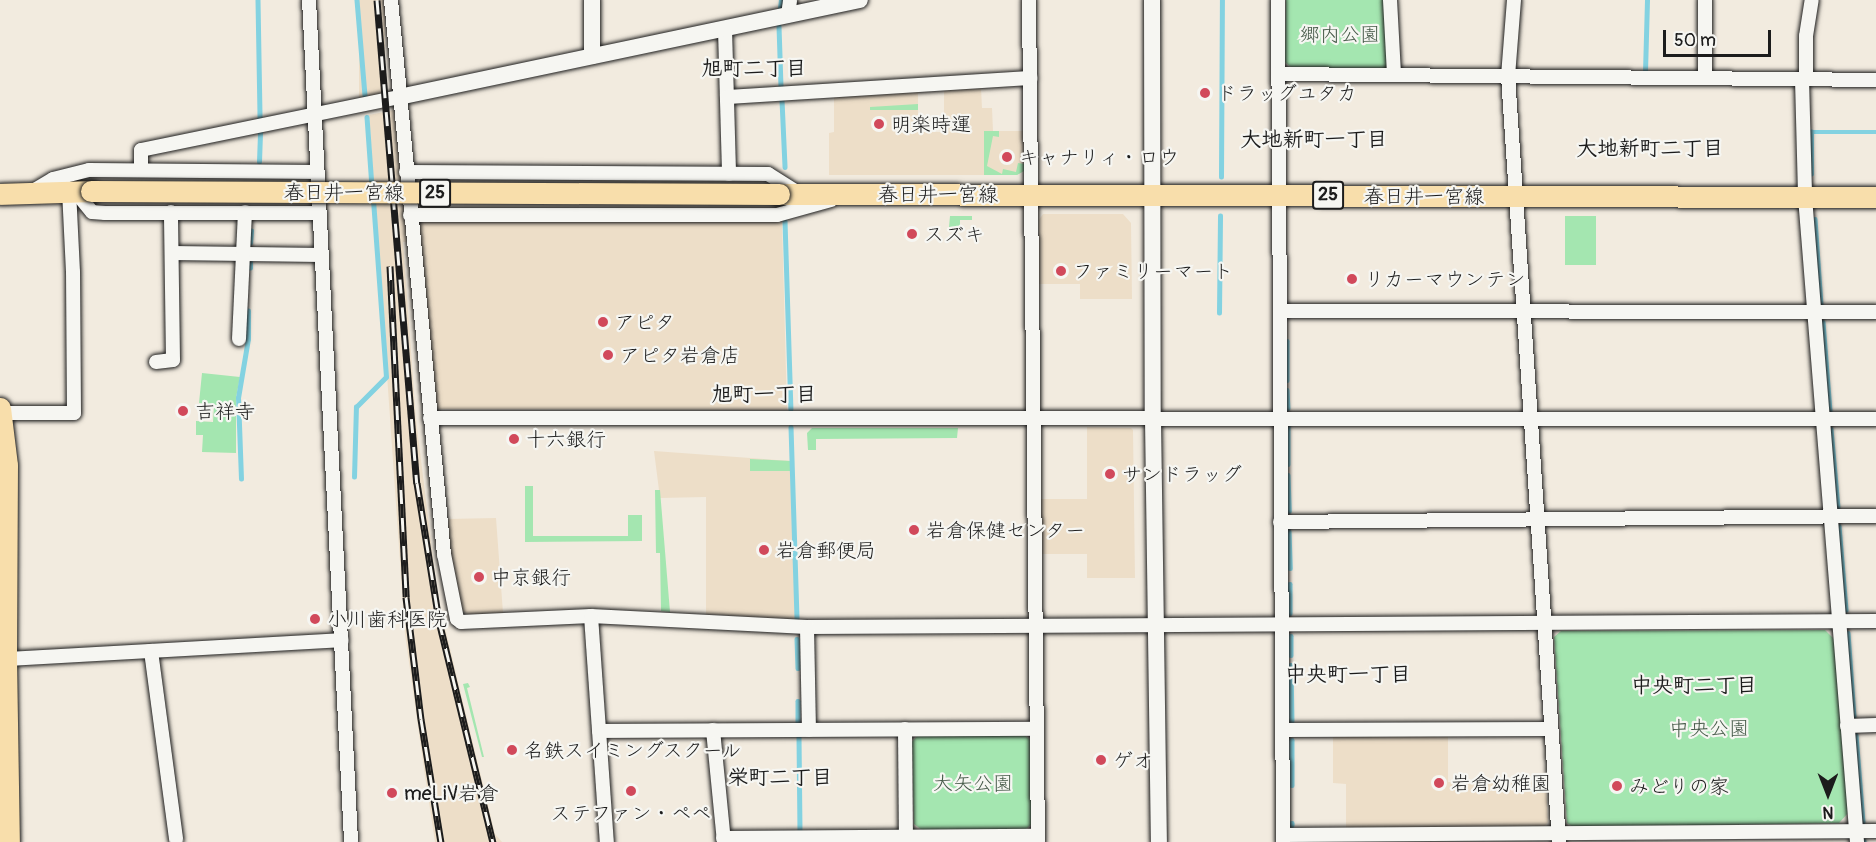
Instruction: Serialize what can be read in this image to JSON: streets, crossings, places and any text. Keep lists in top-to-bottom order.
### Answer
{
  "streets": {
    "main road": ["春日井一宮線", "25"]
  },
  "districts": [
    "旭町二丁目",
    "大地新町一丁目",
    "大地新町二丁目",
    "旭町一丁目",
    "中央町一丁目",
    "中央町二丁目",
    "栄町二丁目"
  ],
  "parks": ["郷内公園", "中央公園", "大矢公園"],
  "places": [
    "ドラッグユタカ",
    "明楽時運",
    "キャナリィ・ロウ",
    "スズキ",
    "ファミリーマート",
    "リカーマウンテン",
    "アピタ",
    "アピタ岩倉店",
    "吉祥寺",
    "十六銀行",
    "サンドラッグ",
    "岩倉保健センター",
    "岩倉郵便局",
    "中京銀行",
    "小川歯科医院",
    "名鉄スイミングスクール",
    "ゲオ",
    "岩倉幼稚園",
    "みどりの家",
    "ステファン・ペペ",
    "meLiV岩倉"
  ],
  "scale_bar": "50 m",
  "north": "bottom"
}
